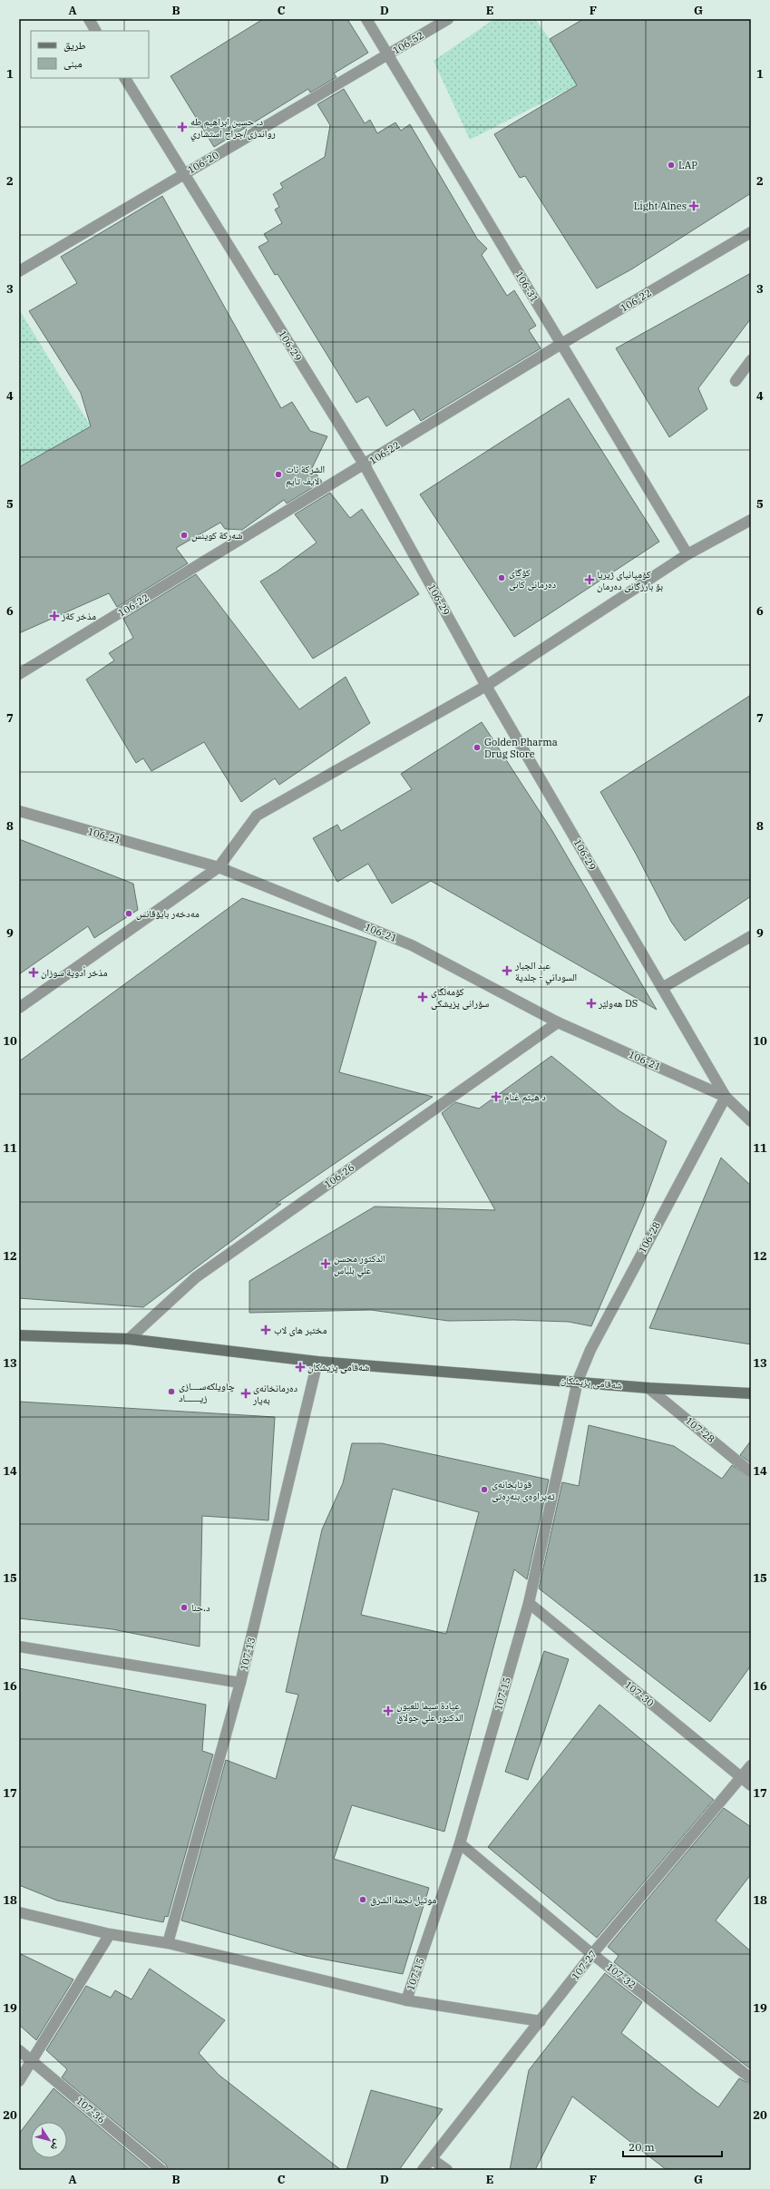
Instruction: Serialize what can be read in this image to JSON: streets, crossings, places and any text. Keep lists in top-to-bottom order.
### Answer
{
  "streets": {
    "main road": ["شەقامی پزیشکان"],
    "street": [
      "106-52",
      "106-20",
      "106-31",
      "106-22",
      "106-29",
      "106-21",
      "106-26",
      "106-28",
      "107-28",
      "107-13",
      "107-15",
      "107-30",
      "107-27",
      "107-32",
      "107-36"
    ]
  },
  "crossings": [
    ["106-52", "106-20"],
    ["106-52", "106-31"],
    ["106-20", "106-31"],
    ["106-20", "106-29"],
    ["106-31", "106-22"],
    ["106-22", "106-29"],
    ["106-29", "106-21"],
    ["106-29", "106-28"],
    ["106-21", "106-26"],
    ["106-21", "106-28"],
    ["106-26", "شەقامی پزیشکان"],
    ["106-28", "شەقامی پزیشکان"],
    ["106-28", "107-15"],
    ["شەقامی پزیشکان", "107-28"],
    ["شەقامی پزیشکان", "107-13"],
    ["شەقامی پزیشکان", "107-15"],
    ["107-15", "107-30"],
    ["107-15", "107-32"],
    ["107-30", "107-27"],
    ["107-27", "107-32"]
  ],
  "places": {
    "health": [
      "د. حسین ابراهیم طه رواندزی/جراح استشاري",
      "Light Alnes",
      "کۆمپانیای ژیریا بۆ بارزگانی دەرمان",
      "مذخر كةز",
      "عبد الجبار السوداني - جلدية",
      "مذخر أدوية سوزان",
      "کۆمەڵگای سۆرانی پزیشکی",
      "هەولێر DS",
      "د هيثم غنام",
      "الدكتور محسن علي بلباس",
      "مختبر هاى لاب",
      "شەقامی پزیشکان",
      "دەرمانخانەی بەیار",
      "عيادة سيما للعيون الدكتور علي جولاق"
    ],
    "other": [
      "LAP",
      "الشركة ئات لایف تایم",
      "شەرکة كوينس",
      "کۆگای دەرمانی کانی",
      "Golden Pharma Drug Store",
      "مەدخەر بایۆڤانس",
      "چاویلکەســــازی زیـــــــاد",
      "قوتابخانه‌ی ته‌یراوه‌ی بنه‌ڕه‌تی",
      "د.حنا",
      "موتيل نجمة الشرق"
    ]
  },
  "legend": ["طريق", "مبنى"],
  "scale_bar": "20 m",
  "north": "bottom right",
  "grid": {
    "columns": [
      "A",
      "B",
      "C",
      "D",
      "E",
      "F",
      "G"
    ],
    "rows": [
      "1",
      "2",
      "3",
      "4",
      "5",
      "6",
      "7",
      "8",
      "9",
      "10",
      "11",
      "12",
      "13",
      "14",
      "15",
      "16",
      "17",
      "18",
      "19",
      "20"
    ]
  }
}
